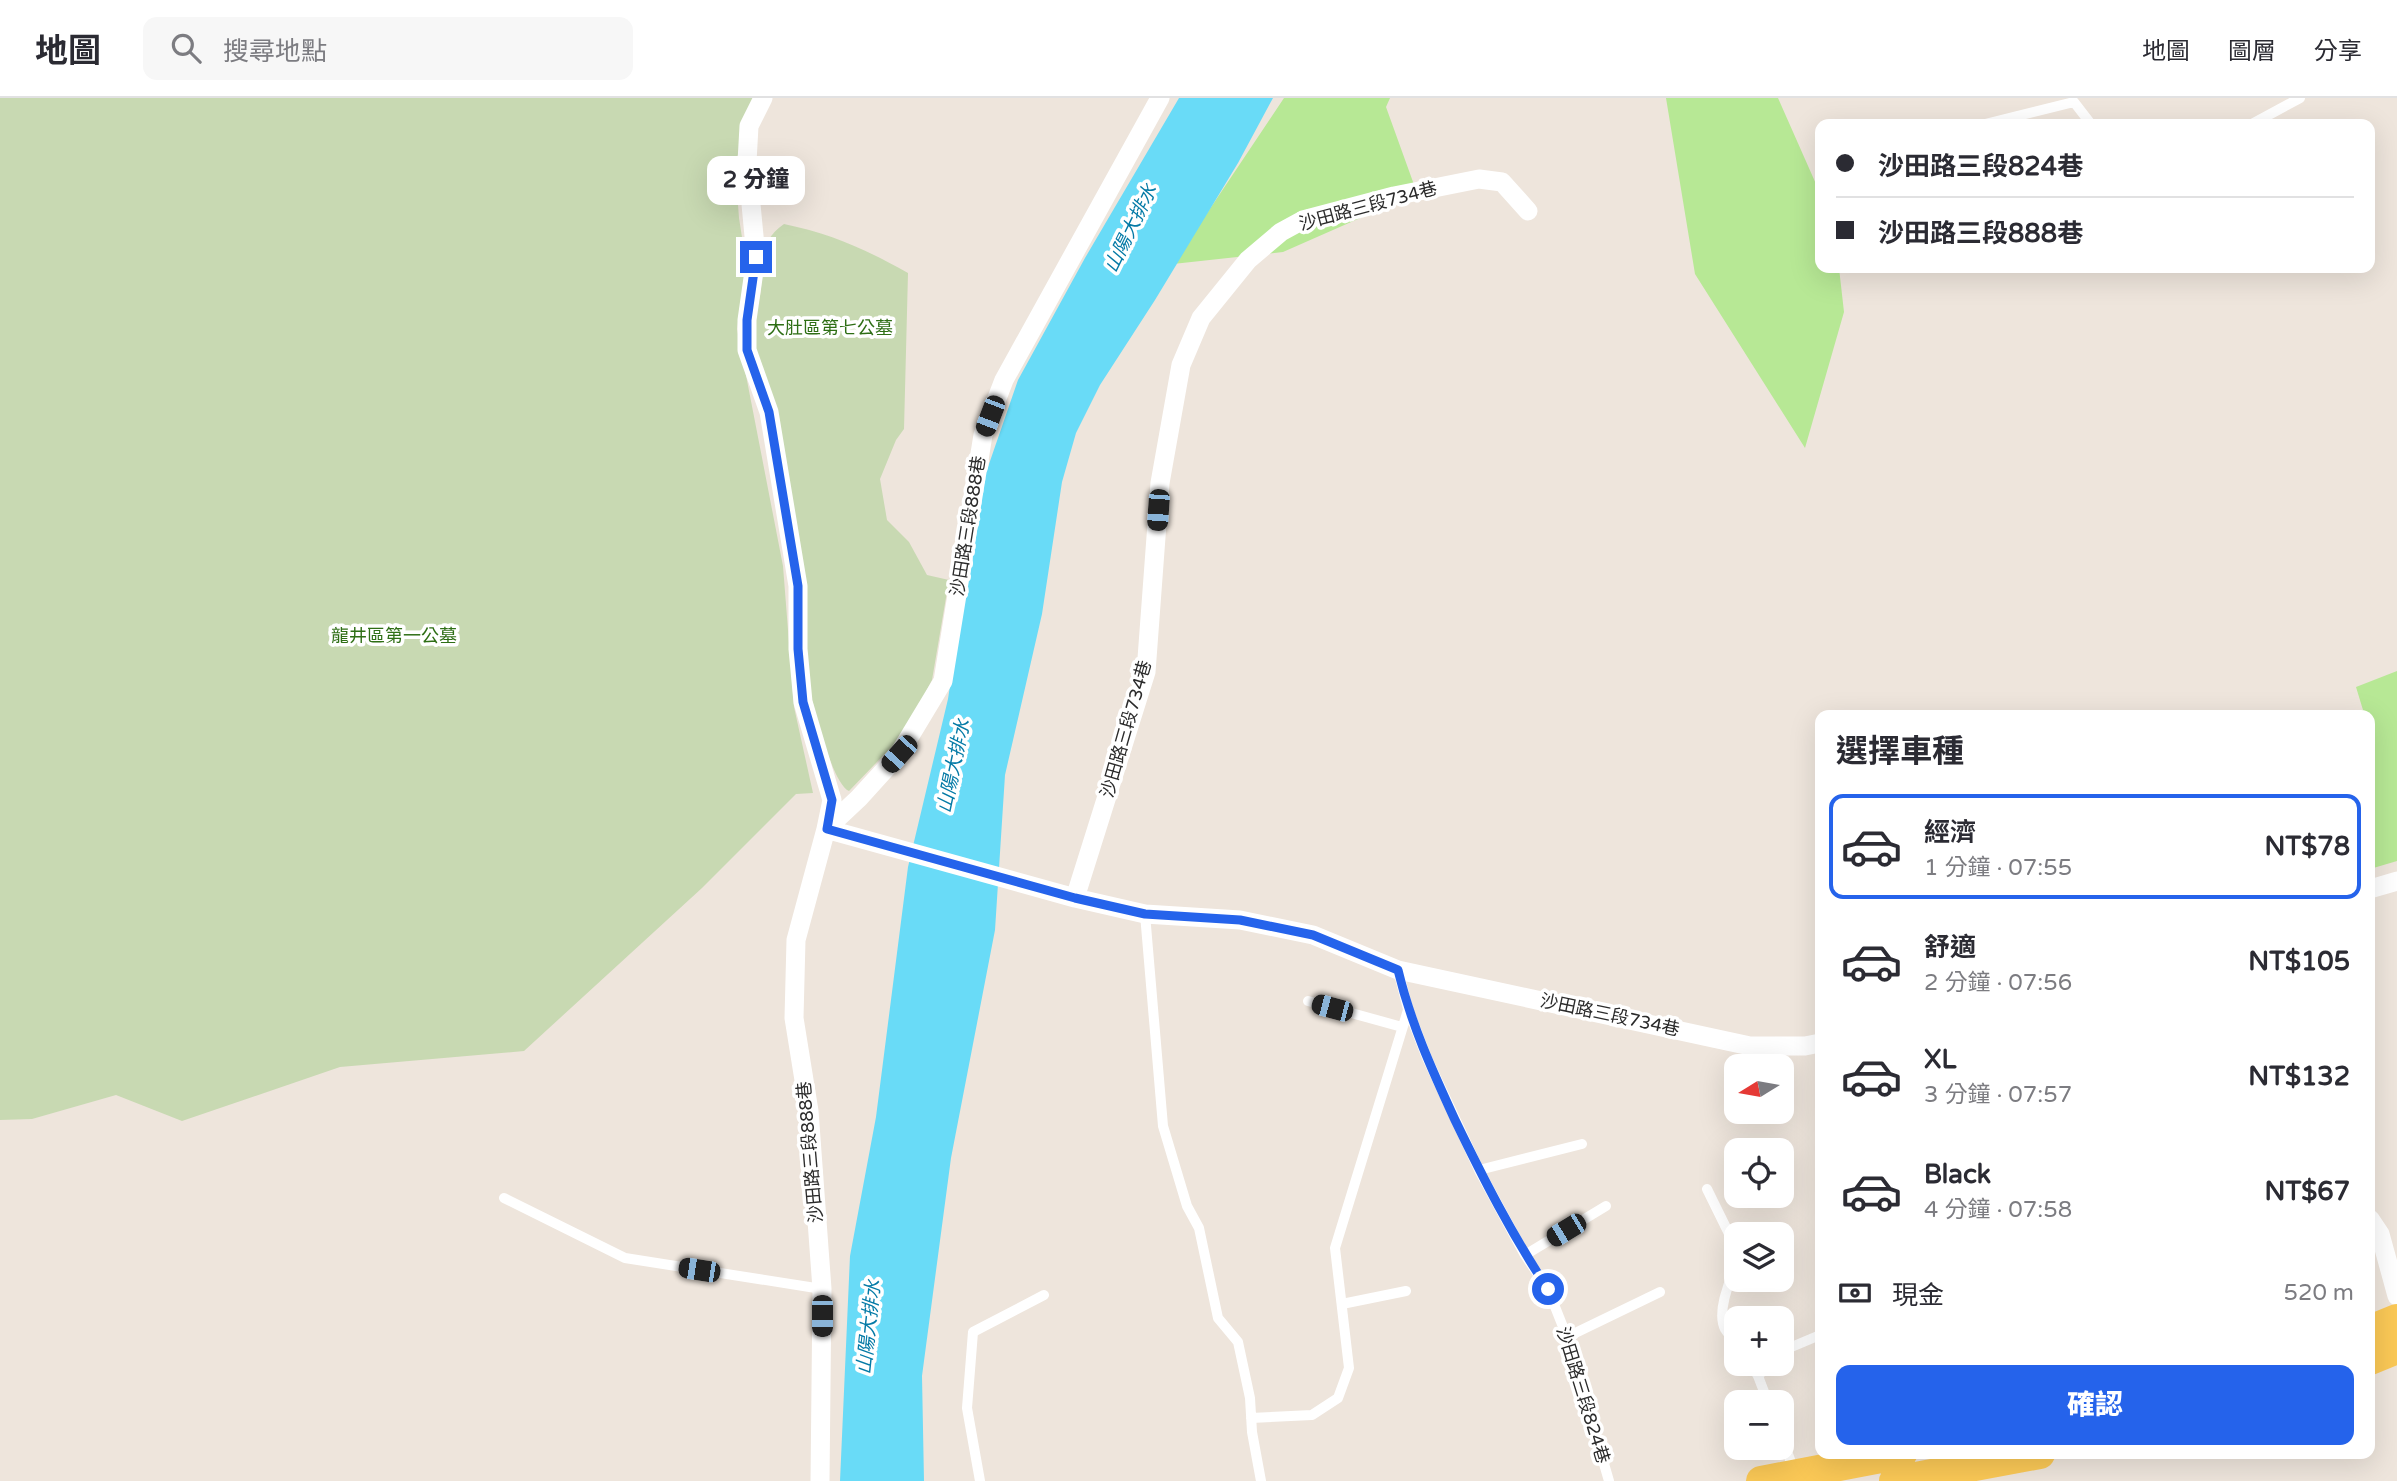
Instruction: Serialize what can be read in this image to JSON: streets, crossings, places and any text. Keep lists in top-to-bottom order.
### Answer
{
  "streets": {
    "street": ["沙田路三段734巷", "沙田路三段888巷"],
    "lane": ["沙田路三段824巷"]
  },
  "crossings": [
    ["沙田路三段734巷", "沙田路三段888巷"],
    ["沙田路三段734巷", "沙田路三段824巷"]
  ],
  "water": ["山陽大排水"],
  "parks": ["大肚區第七公墓", "龍井區第一公墓"],
  "north": "left",
  "page": {
    "header": "地圖",
    "search": "搜尋地點",
    "nav": ["地圖", "圖層", "分享"],
    "banner": ["沙田路三段824巷", "沙田路三段888巷"],
    "bubble": "2 分鐘",
    "heading": "選擇車種",
    "list": [
      {
        "name": "經濟",
        "note": "1 分鐘 · 07:55",
        "value": "NT$78"
      },
      {
        "name": "舒適",
        "note": "2 分鐘 · 07:56",
        "value": "NT$105"
      },
      {
        "name": "XL",
        "note": "3 分鐘 · 07:57",
        "value": "NT$132"
      },
      {
        "name": "Black",
        "note": "4 分鐘 · 07:58",
        "value": "NT$67"
      }
    ],
    "map_buttons": ["+", "−"],
    "pay": ["現金", "520 m"],
    "buttons": "確認"
  }
}
